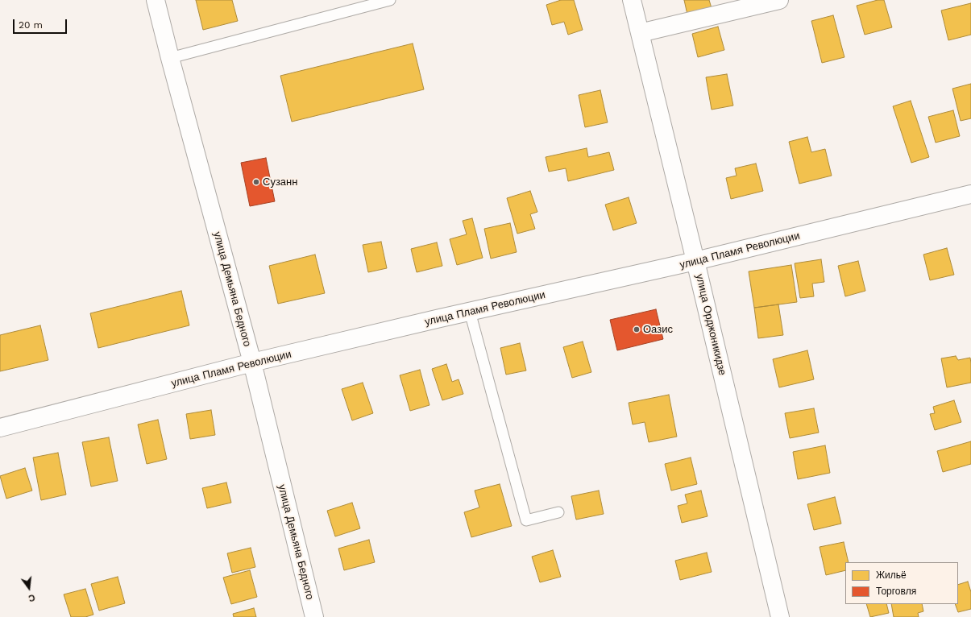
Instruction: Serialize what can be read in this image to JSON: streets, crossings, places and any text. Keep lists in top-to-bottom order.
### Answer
{
  "streets": {
    "street": ["улица Пламя Революции", "улица Демьяна Бедного", "улица Орджоникидзе"]
  },
  "crossings": [
    ["улица Пламя Революции", "улица Демьяна Бедного"],
    ["улица Пламя Революции", "улица Орджоникидзе"]
  ],
  "places": ["Сузанн", "Оазис"],
  "legend": ["Жильё", "Торговля"],
  "scale_bar": "20 m",
  "north": "bottom"
}
